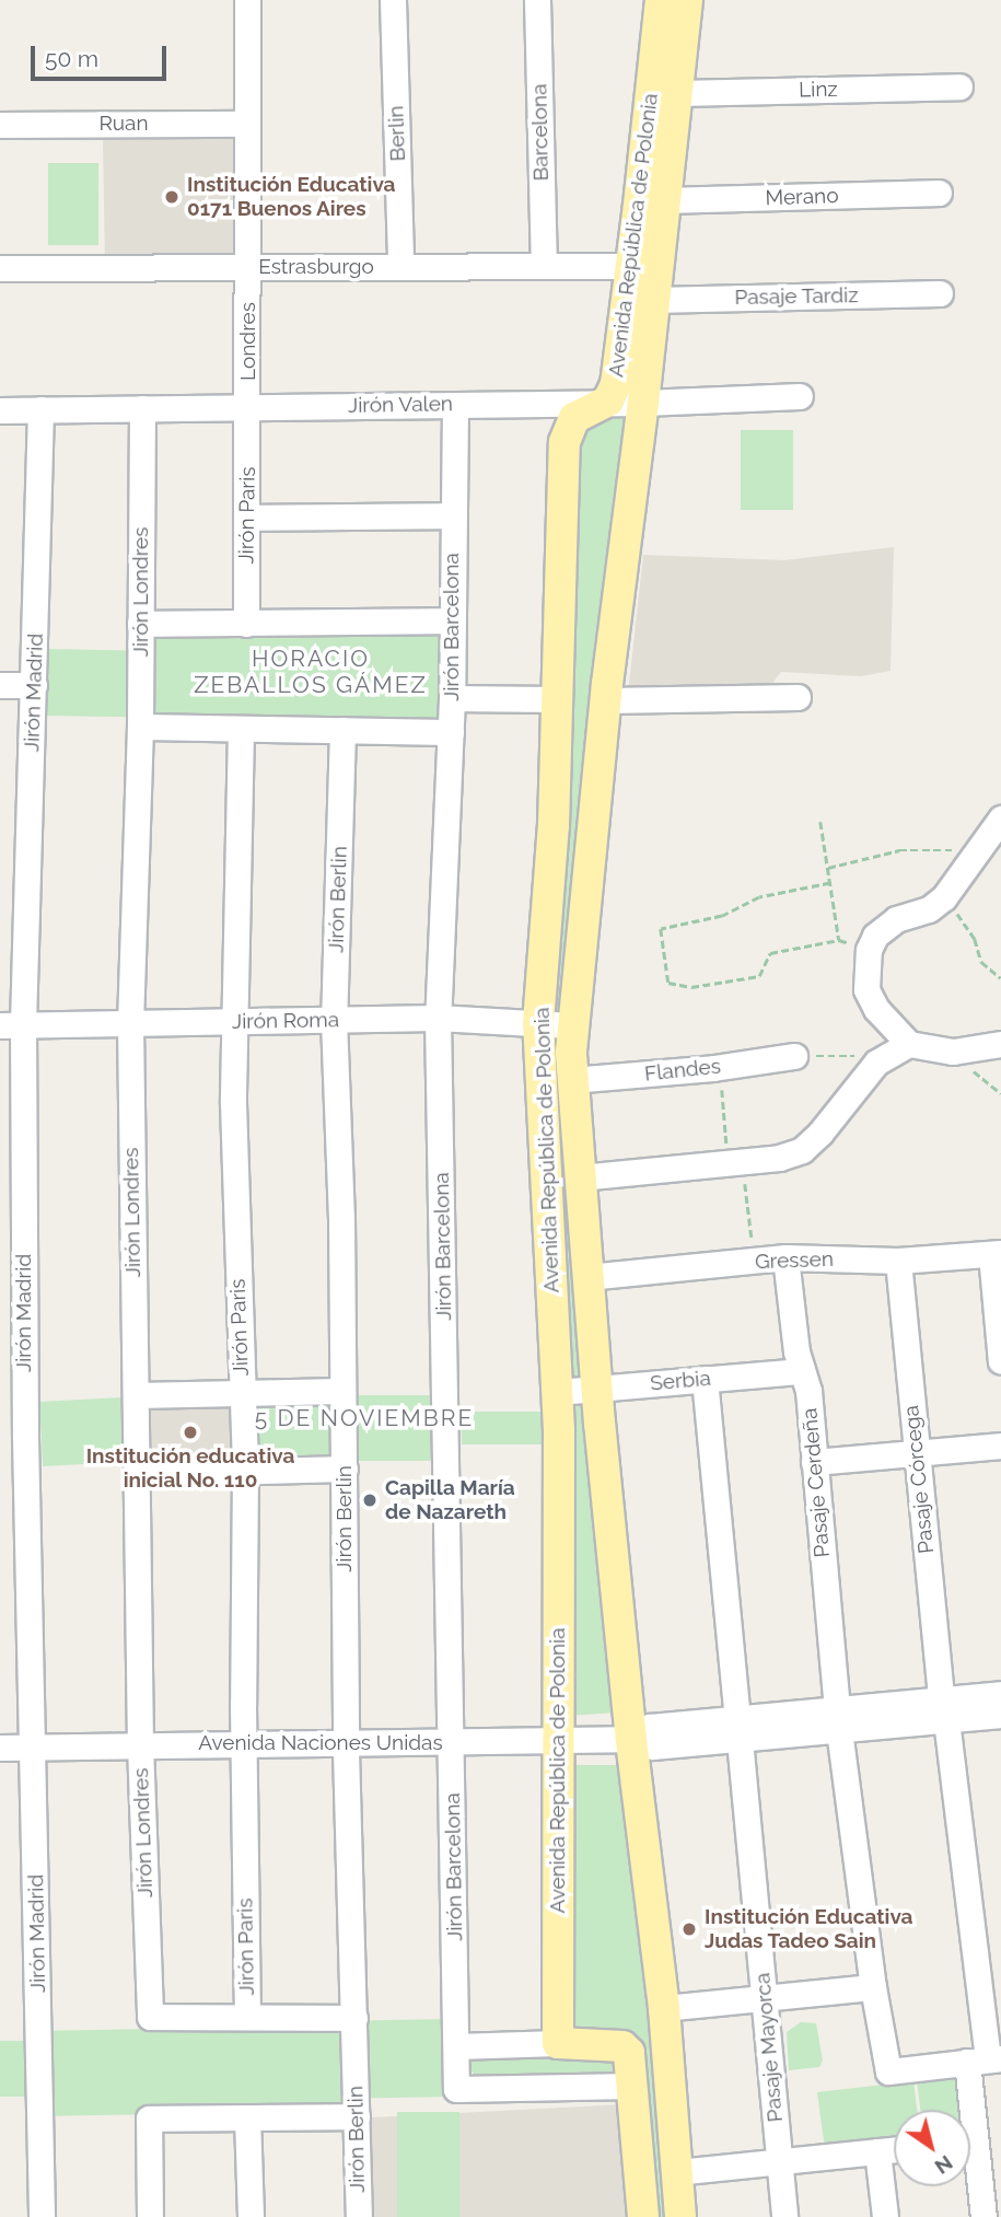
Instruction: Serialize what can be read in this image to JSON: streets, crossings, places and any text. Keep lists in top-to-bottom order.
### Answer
{
  "streets": {
    "main road": ["Avenida República de Polonia"],
    "street": [
      "Linz",
      "Ruan",
      "Barcelona",
      "Berlin",
      "Merano",
      "Estrasburgo",
      "Pasaje Tardiz",
      "Londres",
      "Jirón Valen",
      "Jirón Paris",
      "Jirón Londres",
      "Jirón Barcelona",
      "Jirón Madrid",
      "Jirón Berlin",
      "Jirón Roma",
      "Flandes",
      "Gressen",
      "Serbia",
      "Pasaje Córcega",
      "Pasaje Cerdeña",
      "Avenida Naciones Unidas",
      "Pasaje Mayorca"
    ]
  },
  "crossings": [
    ["Linz", "Avenida República de Polonia"],
    ["Ruan", "Londres"],
    ["Barcelona", "Estrasburgo"],
    ["Berlin", "Estrasburgo"],
    ["Merano", "Avenida República de Polonia"],
    ["Avenida República de Polonia", "Estrasburgo"],
    ["Avenida República de Polonia", "Pasaje Tardiz"],
    ["Avenida República de Polonia", "Jirón Valen"],
    ["Avenida República de Polonia", "Jirón Roma"],
    ["Avenida República de Polonia", "Flandes"],
    ["Avenida República de Polonia", "Gressen"],
    ["Avenida República de Polonia", "Serbia"],
    ["Avenida República de Polonia", "Avenida Naciones Unidas"],
    ["Estrasburgo", "Londres"],
    ["Londres", "Jirón Valen"],
    ["Londres", "Jirón Paris"],
    ["Jirón Valen", "Jirón Paris"],
    ["Jirón Valen", "Jirón Londres"],
    ["Jirón Valen", "Jirón Barcelona"],
    ["Jirón Valen", "Jirón Madrid"],
    ["Jirón Paris", "Jirón Londres"],
    ["Jirón Paris", "Jirón Roma"],
    ["Jirón Paris", "Avenida Naciones Unidas"],
    ["Jirón Londres", "Jirón Roma"],
    ["Jirón Londres", "Avenida Naciones Unidas"],
    ["Jirón Barcelona", "Jirón Roma"],
    ["Jirón Barcelona", "Avenida Naciones Unidas"],
    ["Jirón Madrid", "Jirón Roma"],
    ["Jirón Madrid", "Avenida Naciones Unidas"],
    ["Jirón Berlin", "Jirón Roma"],
    ["Jirón Berlin", "Avenida Naciones Unidas"],
    ["Gressen", "Pasaje Córcega"],
    ["Gressen", "Pasaje Cerdeña"],
    ["Serbia", "Pasaje Cerdeña"],
    ["Serbia", "Pasaje Mayorca"],
    ["Pasaje Córcega", "Pasaje Cerdeña"],
    ["Pasaje Córcega", "Avenida Naciones Unidas"],
    ["Pasaje Cerdeña", "Avenida Naciones Unidas"],
    ["Avenida Naciones Unidas", "Pasaje Mayorca"]
  ],
  "districts": ["HORACIO ZEBALLOS GÁMEZ", "5 DE NOVIEMBRE"],
  "places": [
    "Institución Educativa 0171 Buenos Aires",
    "Institución educativa inicial No. 110",
    "Capilla María de Nazareth",
    "Institución Educativa Judas Tadeo Sain"
  ],
  "scale_bar": "50 m",
  "north": "bottom right"
}
